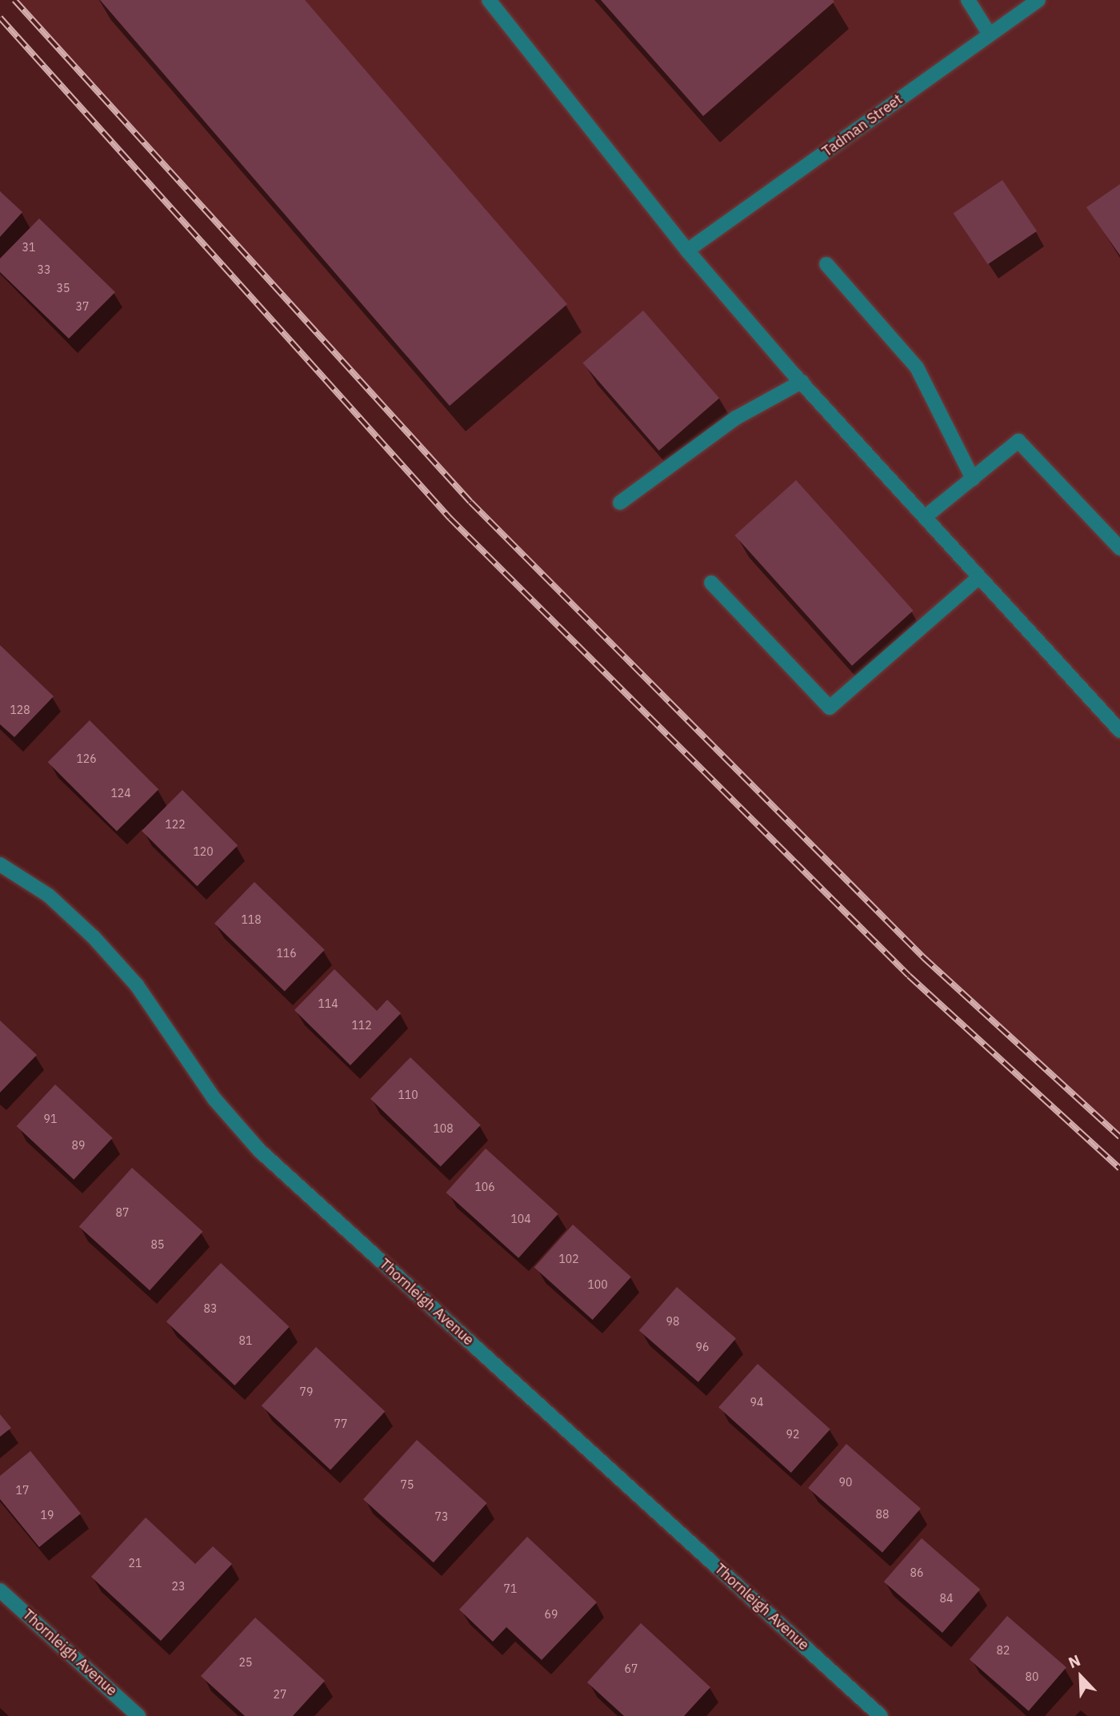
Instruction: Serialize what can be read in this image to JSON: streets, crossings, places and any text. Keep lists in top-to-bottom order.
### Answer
{
  "streets": {
    "street": ["Tadman Street", "Thornleigh Avenue"]
  },
  "house_numbers": [
    "31",
    "33",
    "35",
    "37",
    "128",
    "126",
    "124",
    "122",
    "120",
    "118",
    "116",
    "114",
    "112",
    "110",
    "91",
    "108",
    "89",
    "106",
    "87",
    "104",
    "85",
    "102",
    "100",
    "83",
    "98",
    "81",
    "96",
    "79",
    "94",
    "77",
    "92",
    "90",
    "75",
    "17",
    "88",
    "19",
    "73",
    "21",
    "86",
    "23",
    "71",
    "84",
    "69",
    "82",
    "25",
    "67",
    "80",
    "27"
  ],
  "north": "top left"
}
